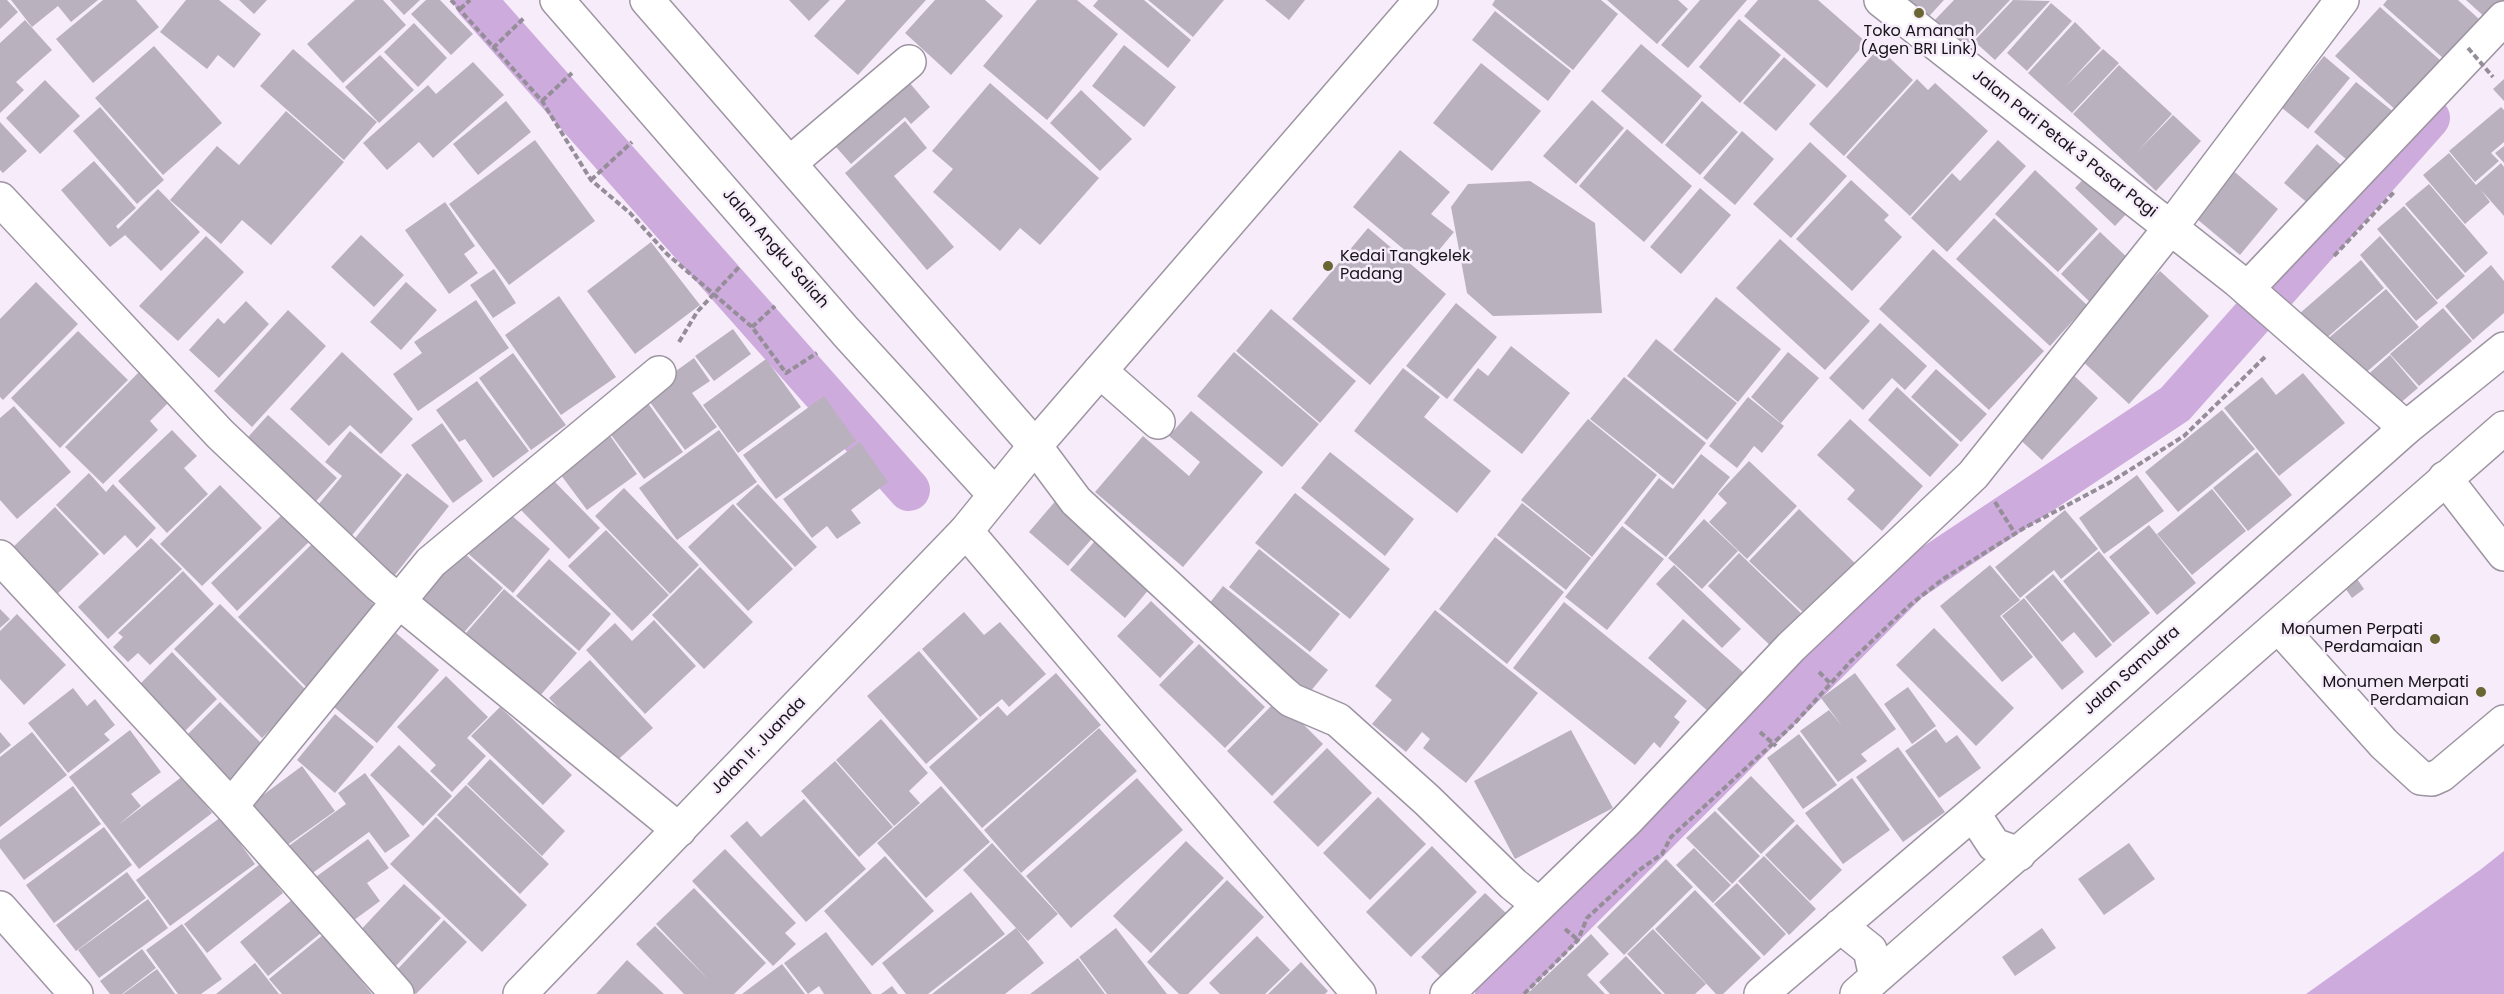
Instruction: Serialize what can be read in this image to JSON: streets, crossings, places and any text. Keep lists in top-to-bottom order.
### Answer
{
  "streets": {
    "street": [
      "Jalan Pari Petak 3 Pasar Pagi",
      "Jalan Angku Saliah",
      "Jalan Samudra",
      "Jalan Ir. Juanda"
    ]
  },
  "crossings": [
    ["Jalan Pari Petak 3 Pasar Pagi", "Jalan Samudra"],
    ["Jalan Angku Saliah", "Jalan Ir. Juanda"]
  ],
  "places": [
    "Toko Amanah (Agen BRI Link)",
    "Kedai Tangkelek Padang",
    "Monumen Perpati Perdamaian",
    "Monumen Merpati Perdamaian"
  ]
}
